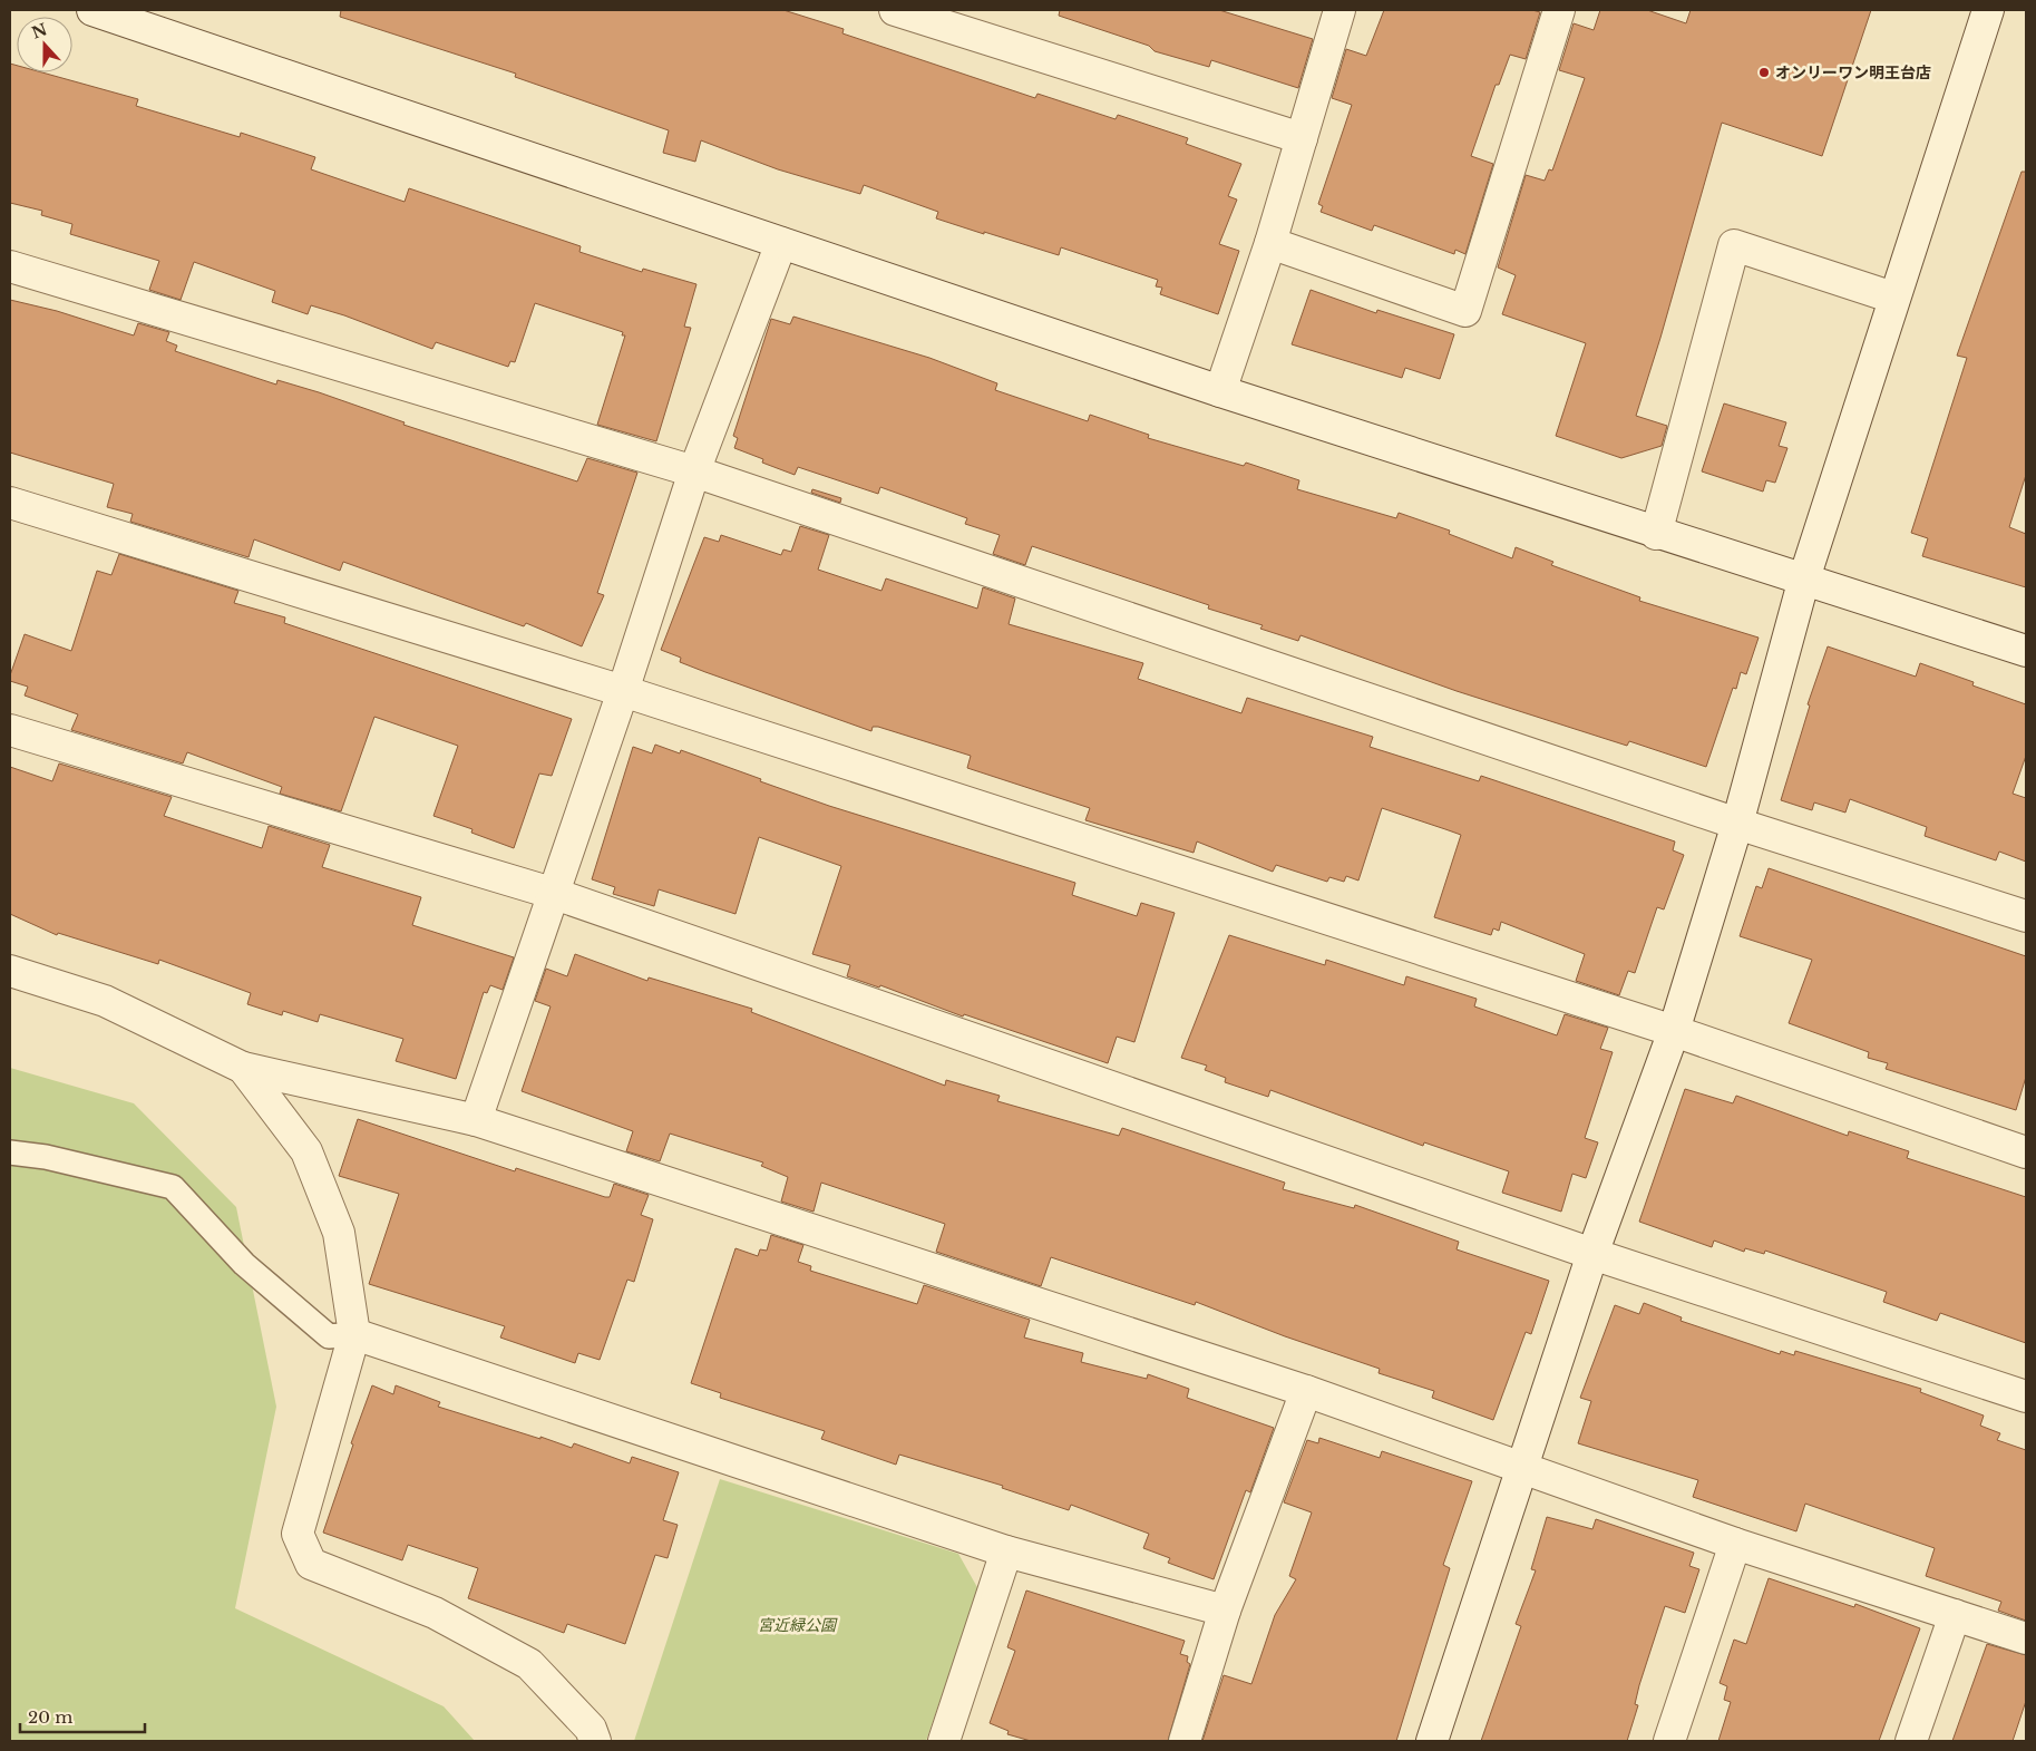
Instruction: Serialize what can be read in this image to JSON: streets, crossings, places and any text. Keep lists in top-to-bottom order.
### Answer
{
  "parks": ["宮近緑公園"],
  "places": ["オンリーワン明王台店"],
  "scale_bar": "20 m",
  "north": "top"
}
